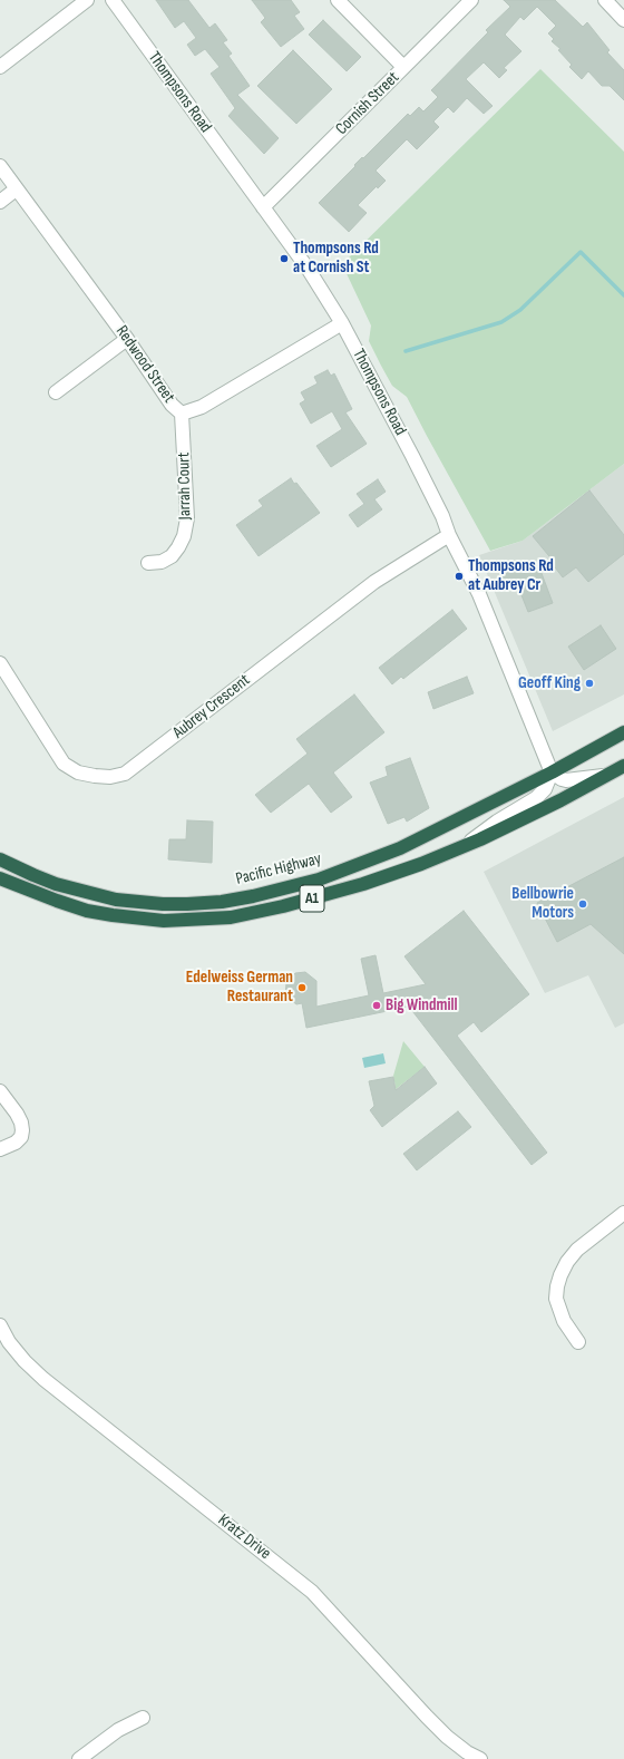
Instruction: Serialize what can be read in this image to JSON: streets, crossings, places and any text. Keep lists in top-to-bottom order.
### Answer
{
  "streets": {
    "highway": ["Pacific Highway", "A1"],
    "street": [
      "Thompsons Road",
      "Cornish Street",
      "Redwood Street",
      "Jarrah Court",
      "Aubrey Crescent",
      "Kratz Drive"
    ]
  },
  "crossings": [
    ["Thompsons Road", "Cornish Street"],
    ["Thompsons Road", "Redwood Street"],
    ["Thompsons Road", "Aubrey Crescent"],
    ["Thompsons Road", "Pacific Highway"],
    ["Redwood Street", "Jarrah Court"]
  ],
  "places": [
    "Thompsons Rd at Cornish St",
    "Thompsons Rd at Aubrey Cr",
    "Geoff King",
    "Bellbowrie Motors",
    "Edelweiss German Restaurant",
    "Big Windmill"
  ]
}
